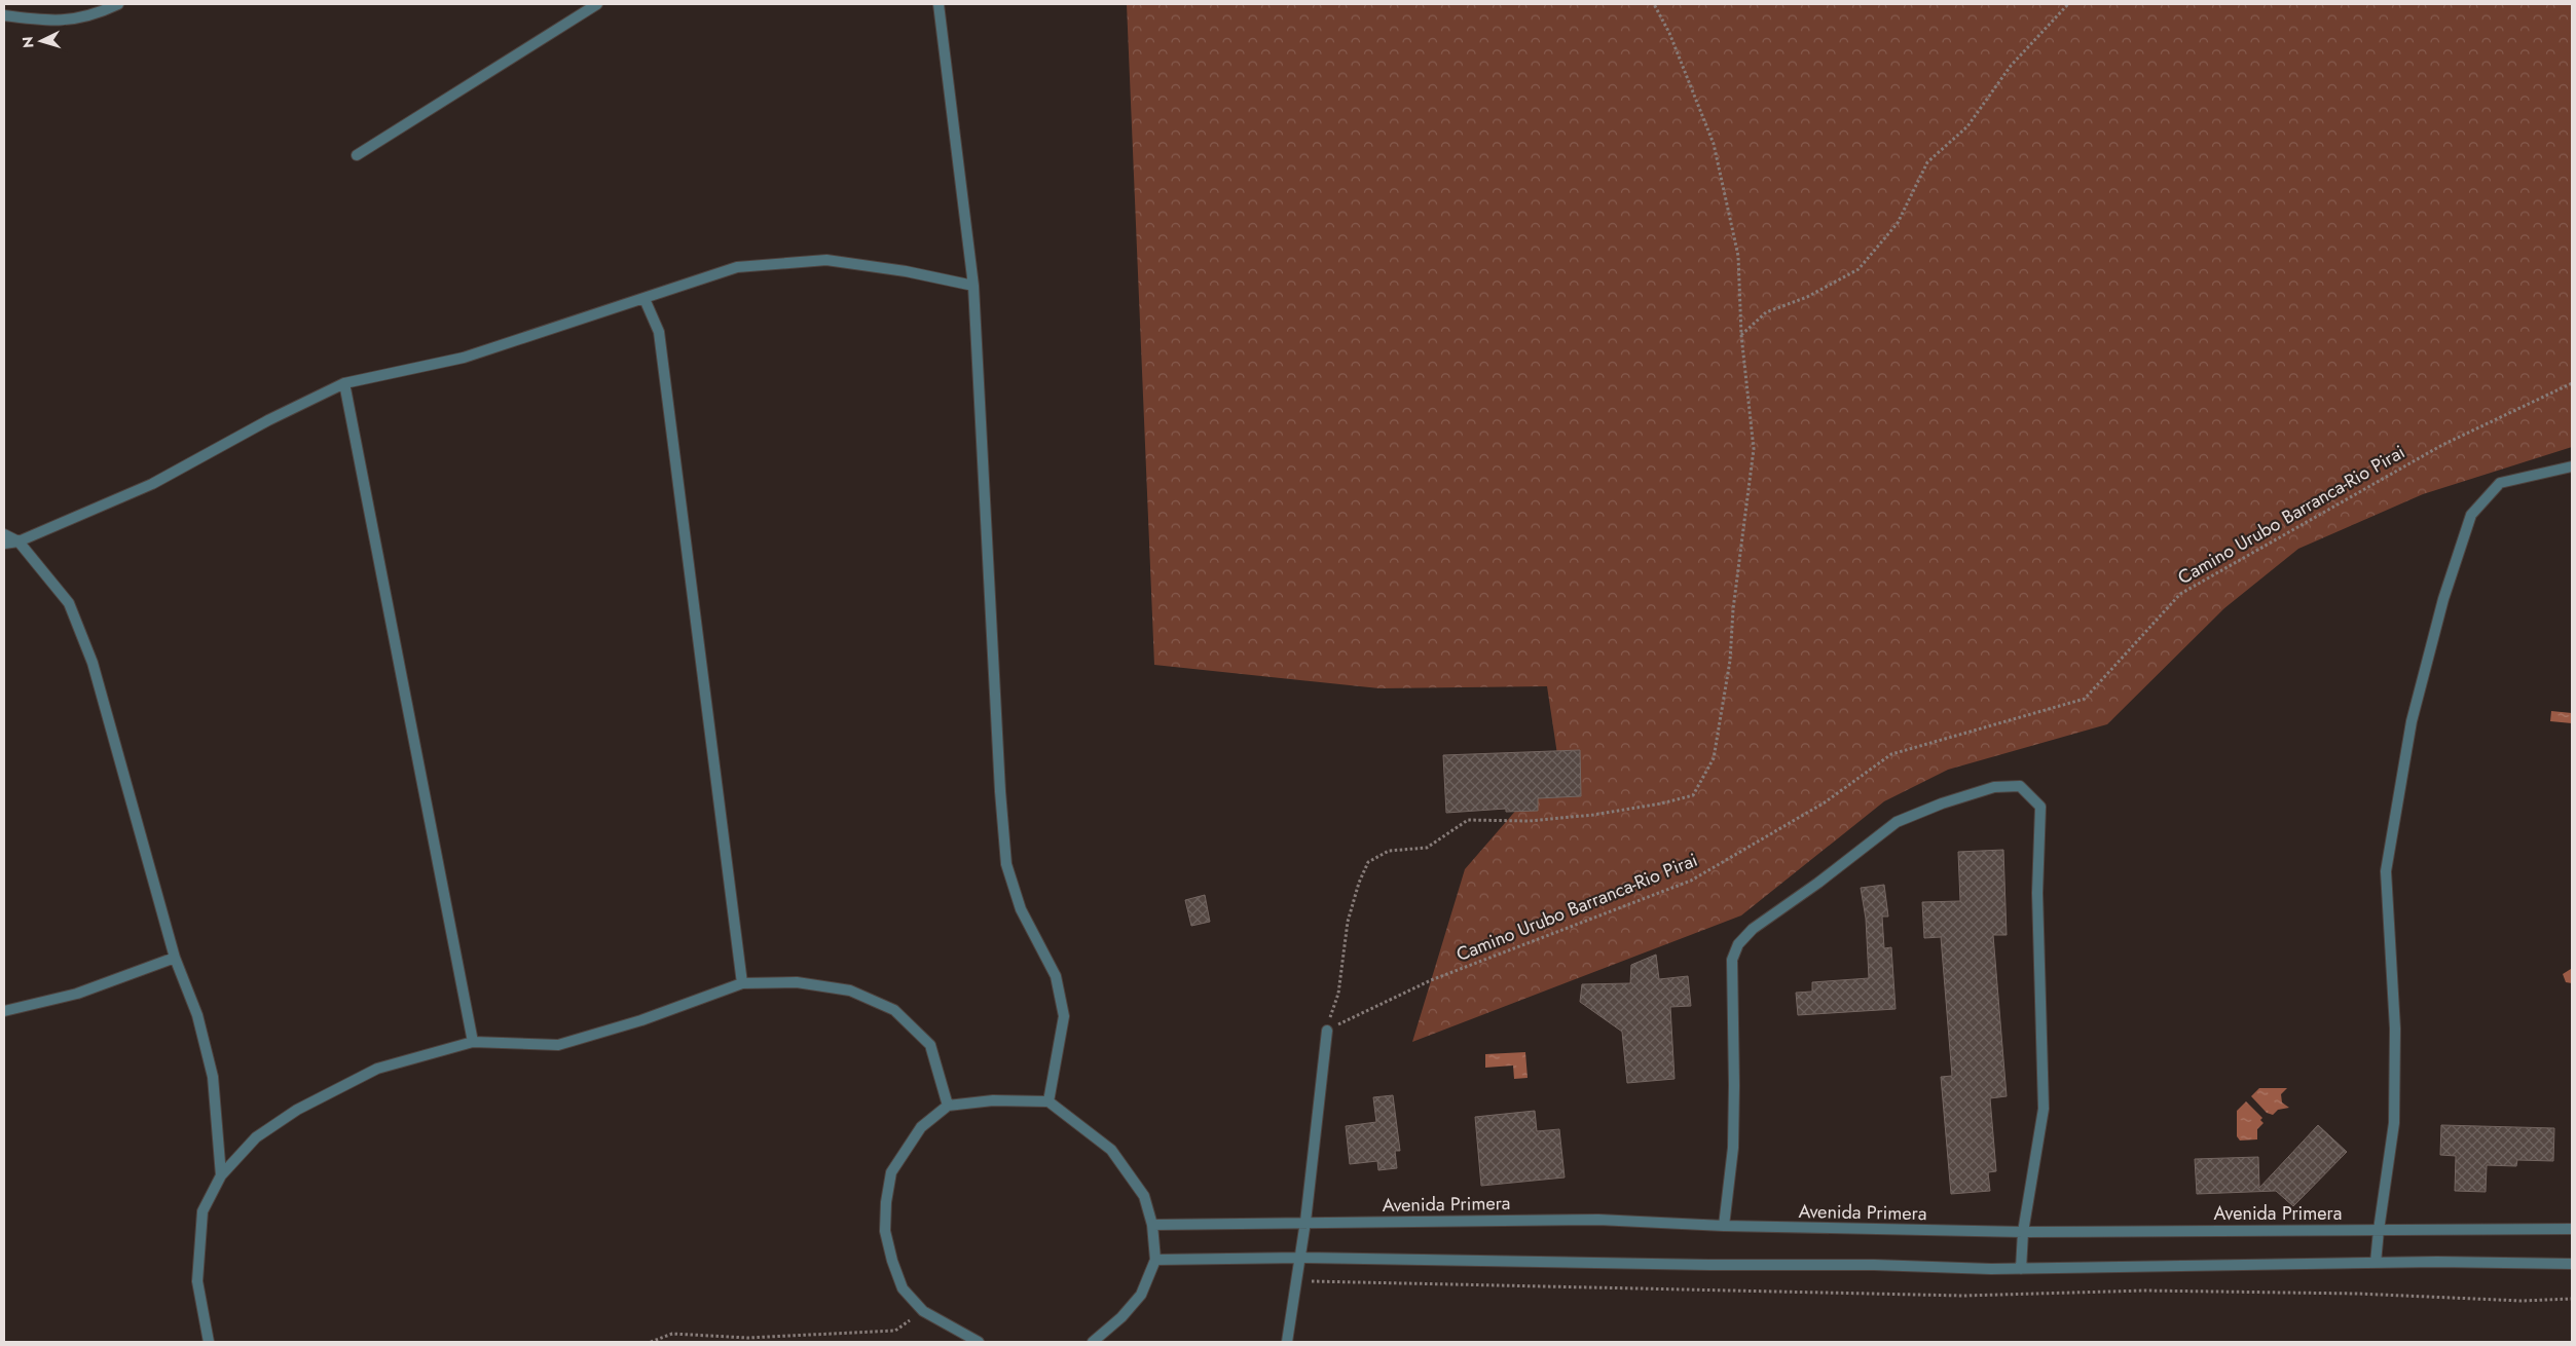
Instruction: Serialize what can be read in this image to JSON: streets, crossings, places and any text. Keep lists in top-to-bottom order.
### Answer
{
  "streets": {
    "street": ["Avenida Primera"],
    "path": ["Camino Urubo Barranca-Rio Pirai"]
  },
  "north": "left"
}
